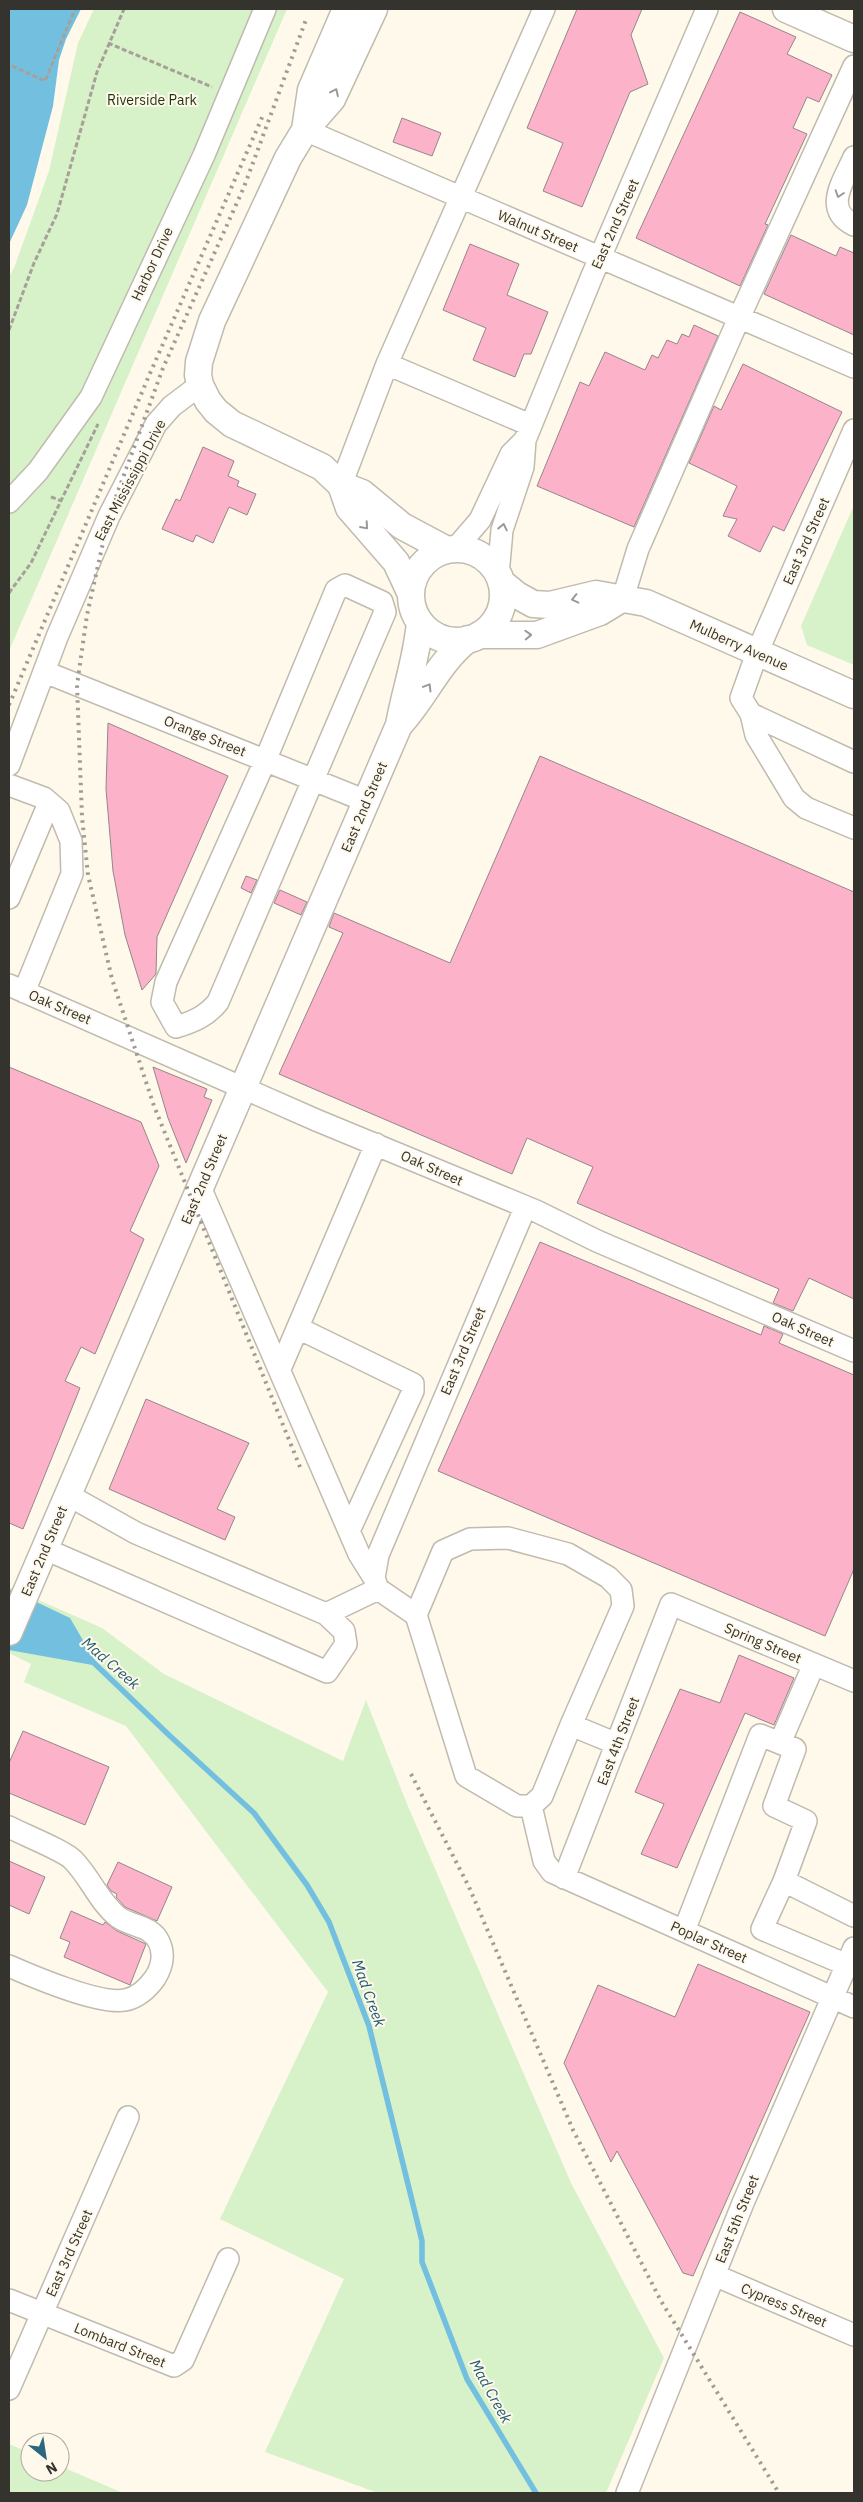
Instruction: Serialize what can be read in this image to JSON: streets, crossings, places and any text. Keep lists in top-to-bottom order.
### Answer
{
  "streets": {
    "main road": ["East 2nd Street", "Mulberry Avenue"],
    "street": [
      "Walnut Street",
      "Harbor Drive",
      "East Mississippi Drive",
      "East 3rd Street",
      "Orange Street",
      "Oak Street",
      "Spring Street",
      "East 4th Street",
      "Poplar Street",
      "East 5th Street",
      "Cypress Street",
      "Lombard Street"
    ]
  },
  "crossings": [
    ["East 2nd Street", "Walnut Street"],
    ["East 2nd Street", "Mulberry Avenue"],
    ["East 2nd Street", "Orange Street"],
    ["East 2nd Street", "Oak Street"],
    ["East Mississippi Drive", "Orange Street"],
    ["East 3rd Street", "Mulberry Avenue"],
    ["East 3rd Street", "Oak Street"],
    ["East 3rd Street", "Lombard Street"],
    ["Spring Street", "East 4th Street"],
    ["East 4th Street", "Poplar Street"],
    ["Poplar Street", "East 5th Street"],
    ["East 5th Street", "Cypress Street"]
  ],
  "water": ["Mad Creek"],
  "parks": ["Riverside Park"],
  "north": "bottom right"
}
